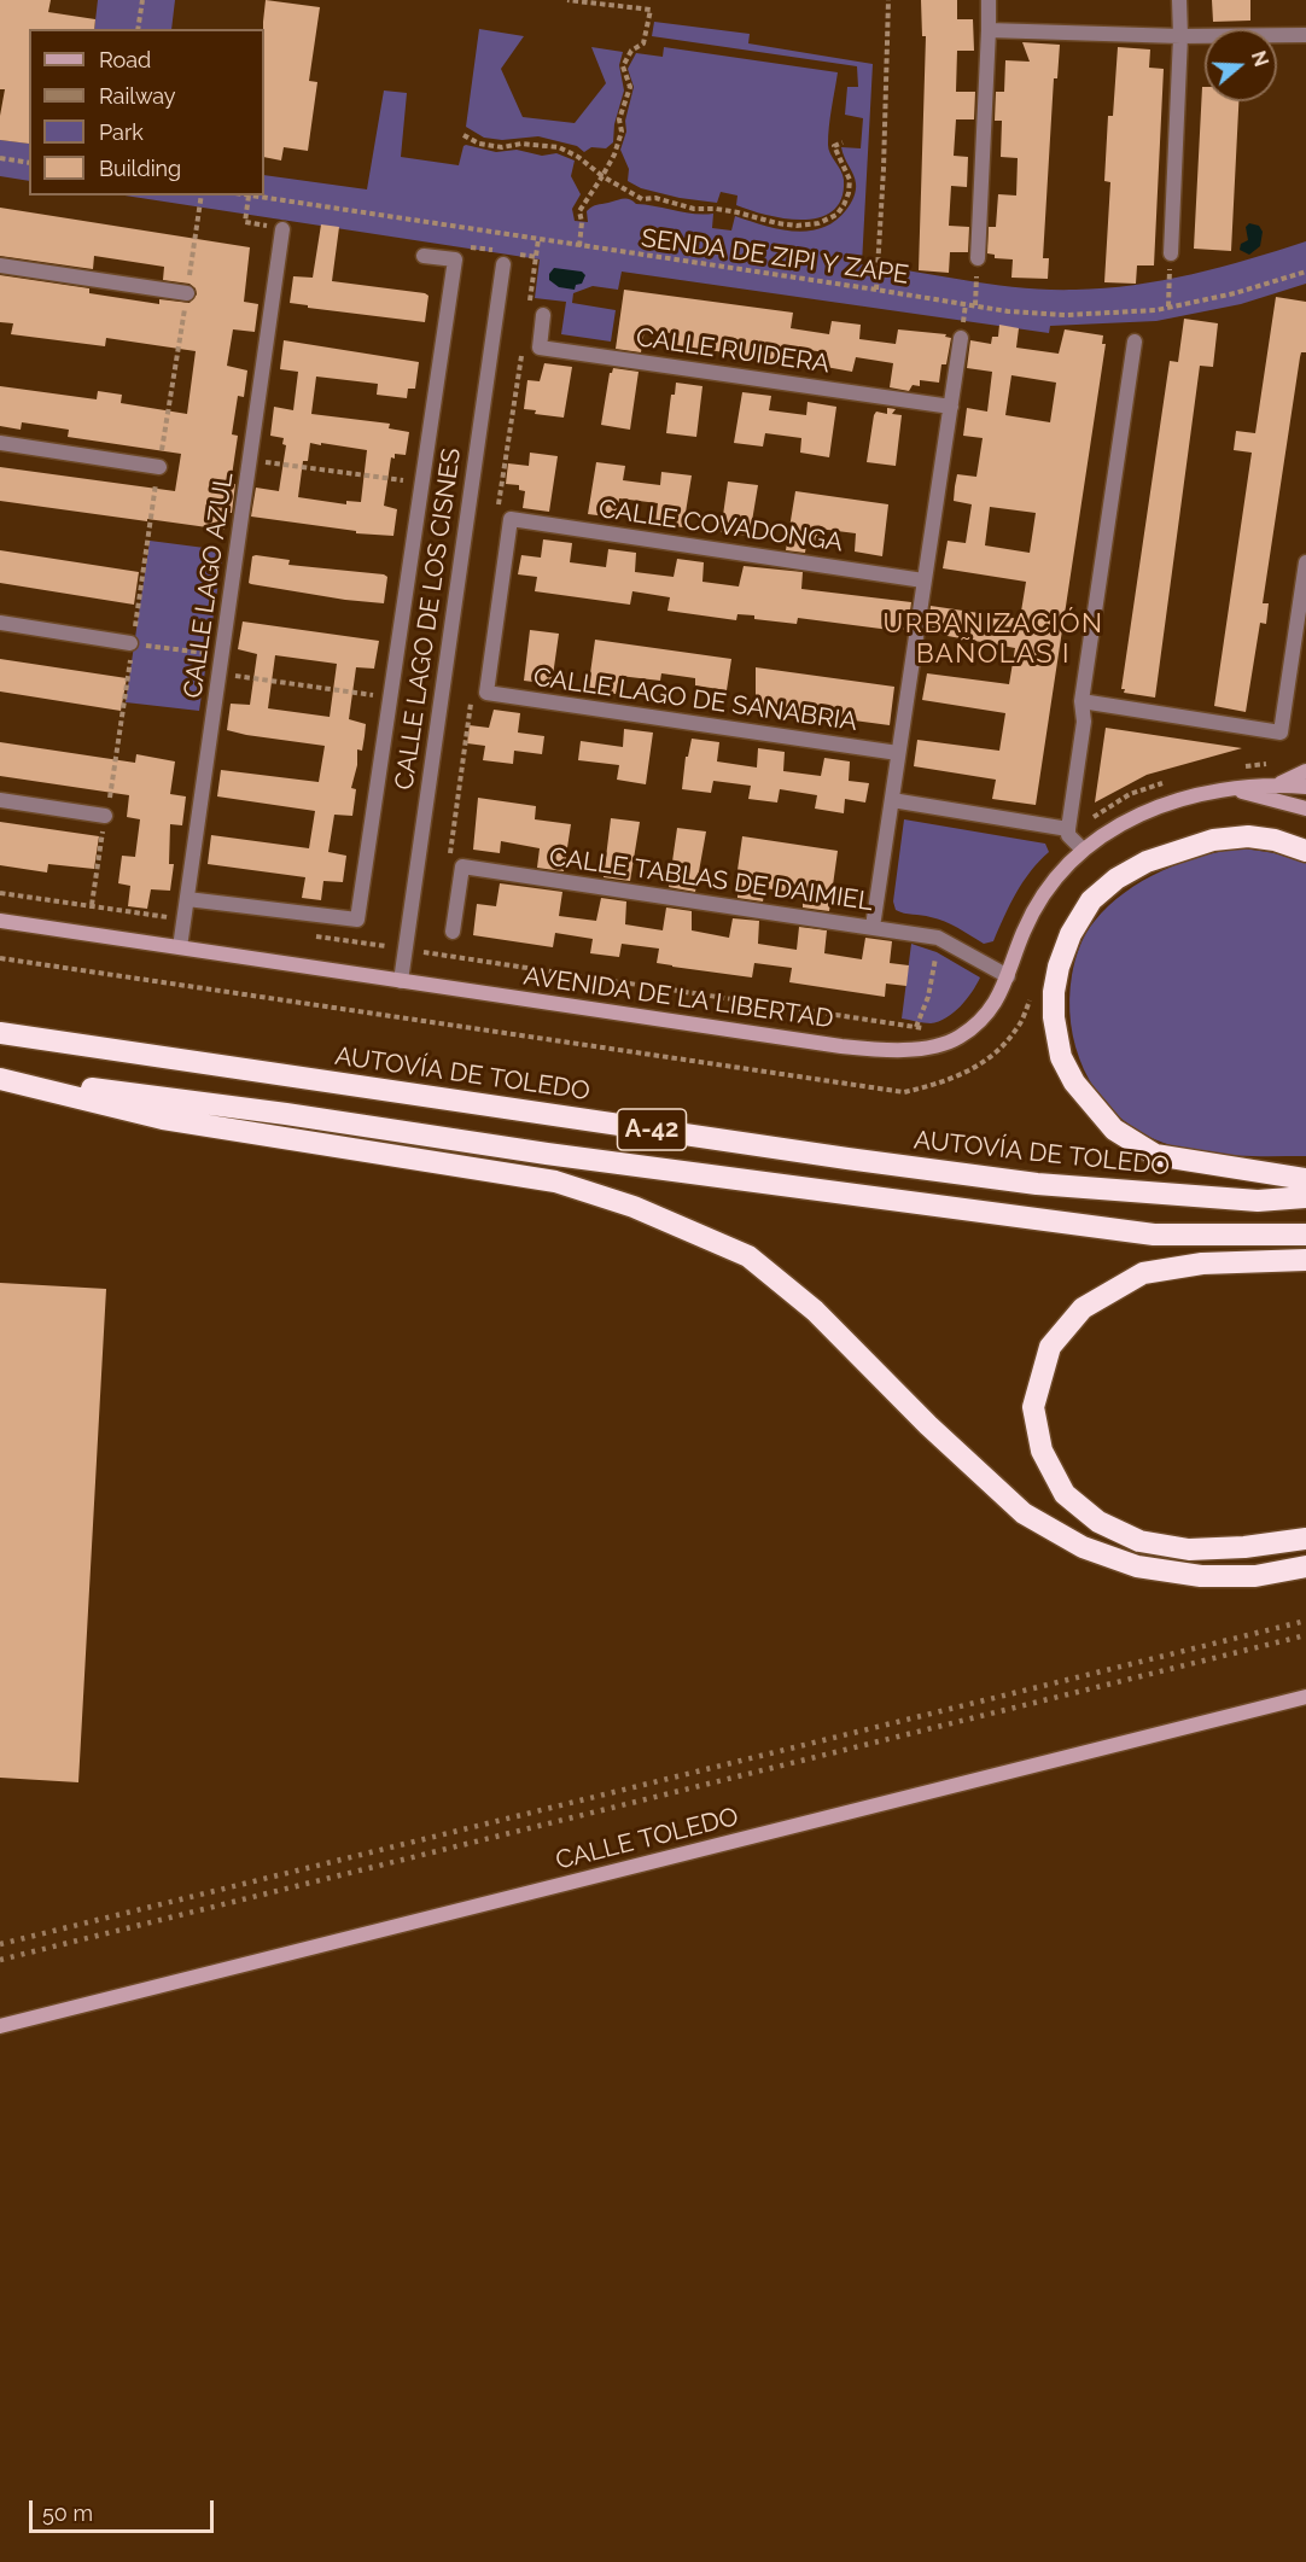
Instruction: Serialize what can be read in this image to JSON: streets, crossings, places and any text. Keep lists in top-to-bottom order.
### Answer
{
  "streets": {
    "highway": ["AUTOVÍA DE TOLEDO", "A-42"],
    "street": [
      "CALLE RUIDERA",
      "CALLE COVADONGA",
      "CALLE LAGO AZUL",
      "CALLE LAGO DE LOS CISNES",
      "CALLE LAGO DE SANABRIA",
      "CALLE TABLAS DE DAIMIEL",
      "AVENIDA DE LA LIBERTAD",
      "CALLE TOLEDO"
    ],
    "path": ["SENDA DE ZIPI Y ZAPE"]
  },
  "crossings": [
    ["CALLE COVADONGA", "CALLE LAGO DE SANABRIA"],
    ["CALLE LAGO AZUL", "AVENIDA DE LA LIBERTAD"],
    ["CALLE LAGO DE LOS CISNES", "AVENIDA DE LA LIBERTAD"],
    ["CALLE TABLAS DE DAIMIEL", "AVENIDA DE LA LIBERTAD"]
  ],
  "districts": ["URBANIZACIÓN BAÑOLAS I"],
  "legend": [
    "Road",
    "Railway",
    "Park",
    "Building"
  ],
  "scale_bar": "50 m",
  "north": "right"
}
